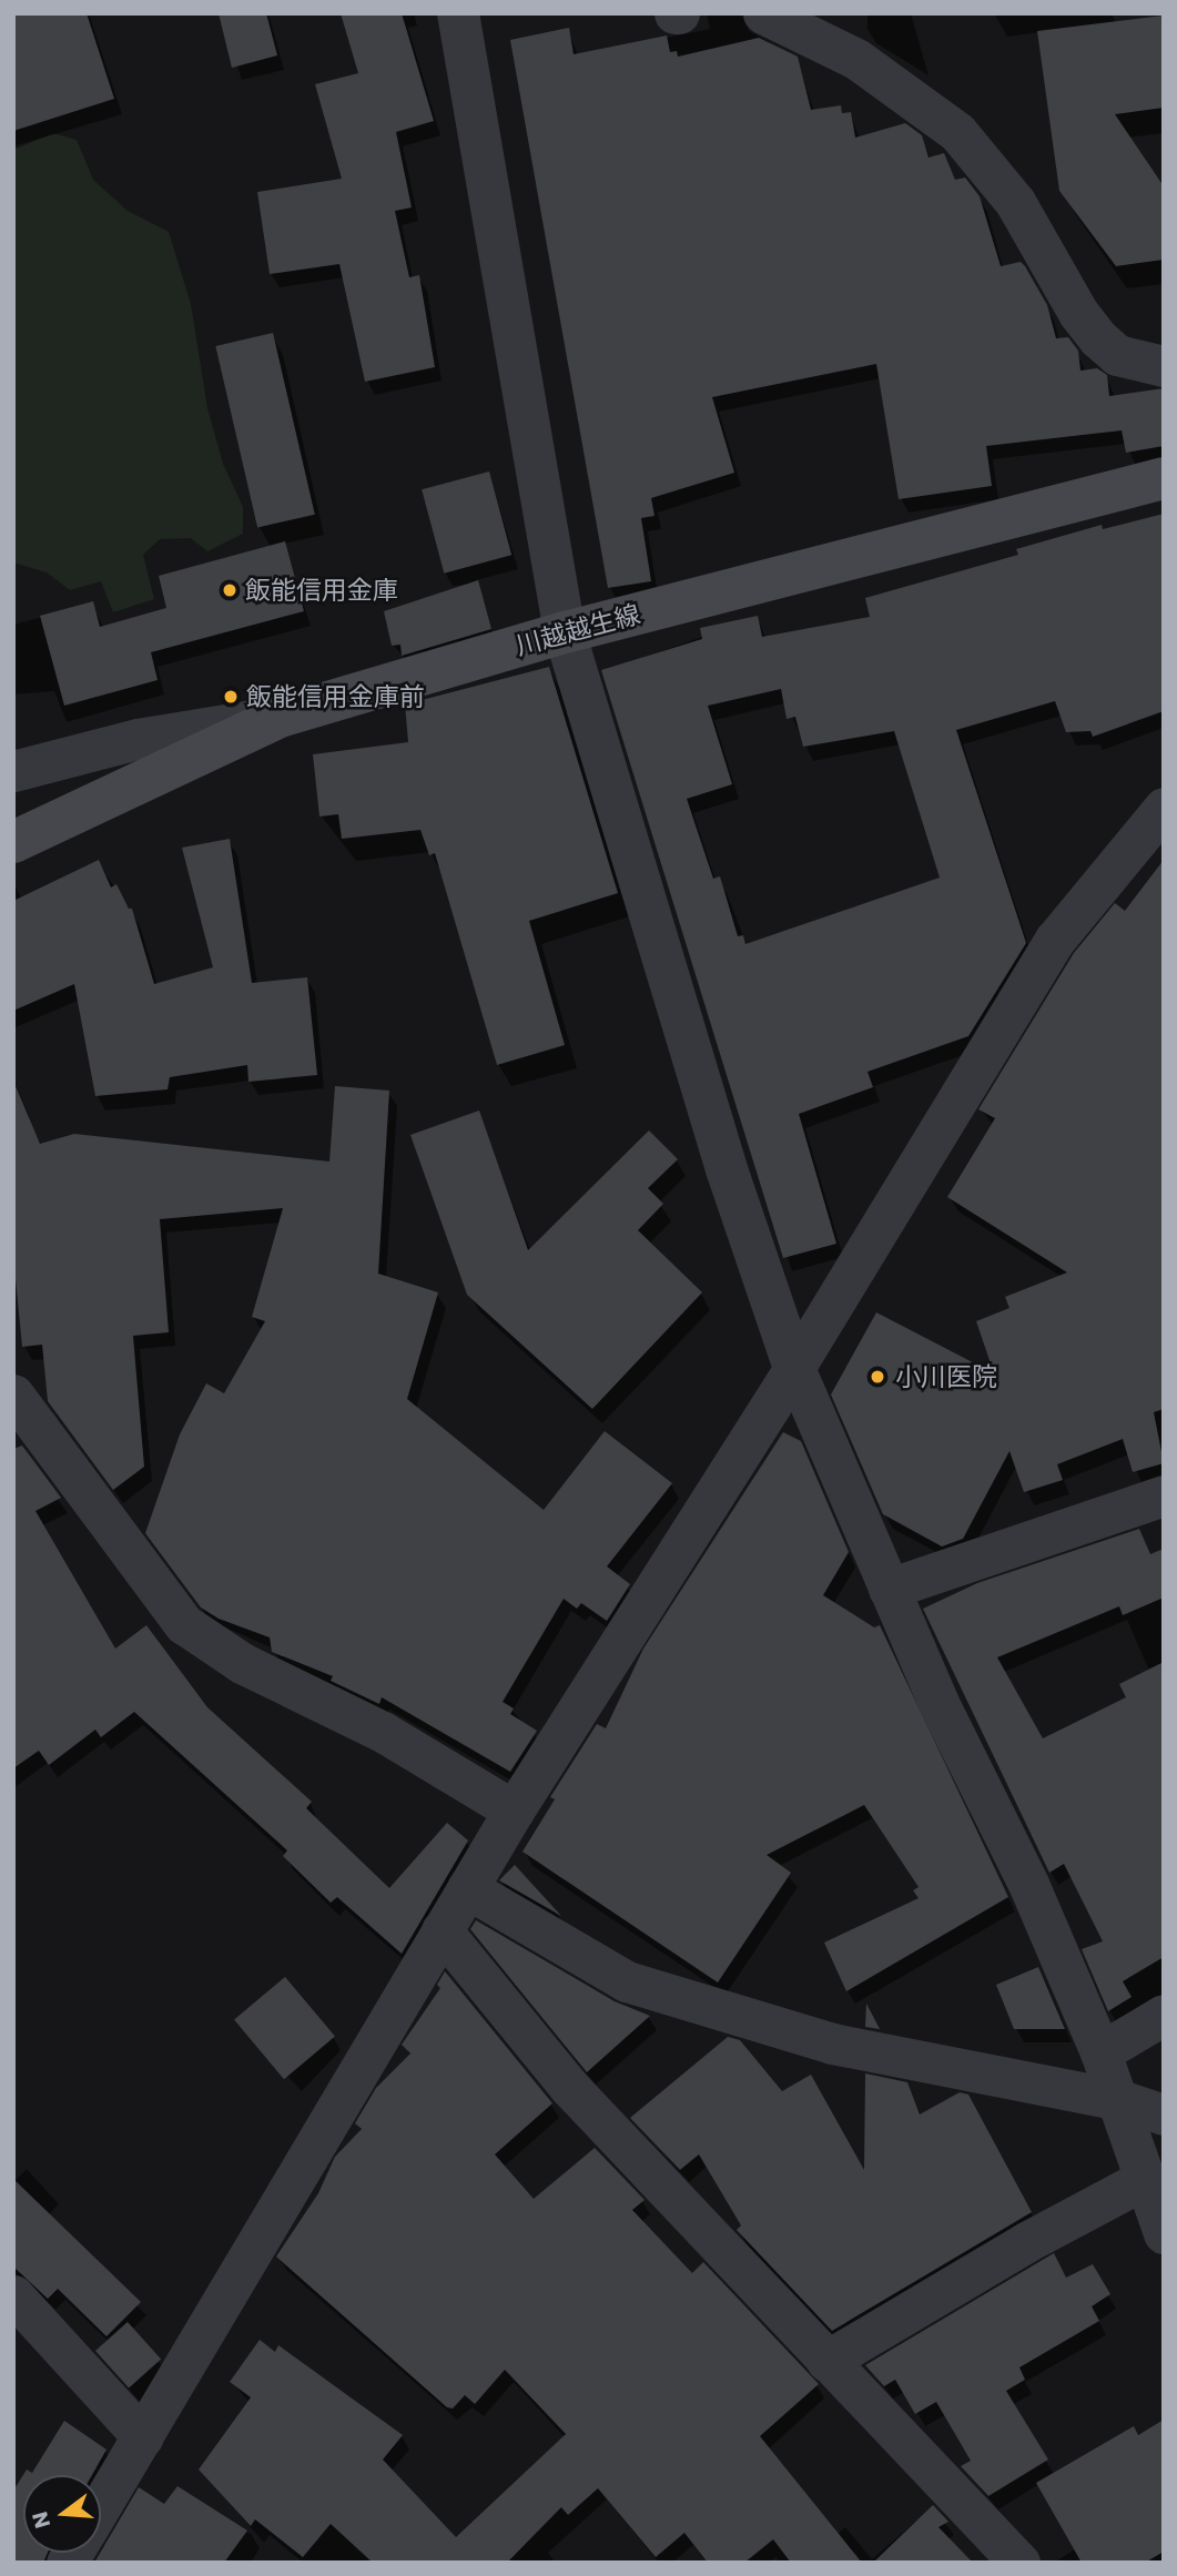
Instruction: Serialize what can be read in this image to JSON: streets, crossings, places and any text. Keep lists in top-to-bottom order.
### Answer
{
  "streets": {
    "main road": ["川越越生線"]
  },
  "places": ["飯能信用金庫", "飯能信用金庫前", "小川医院"],
  "north": "left"
}
